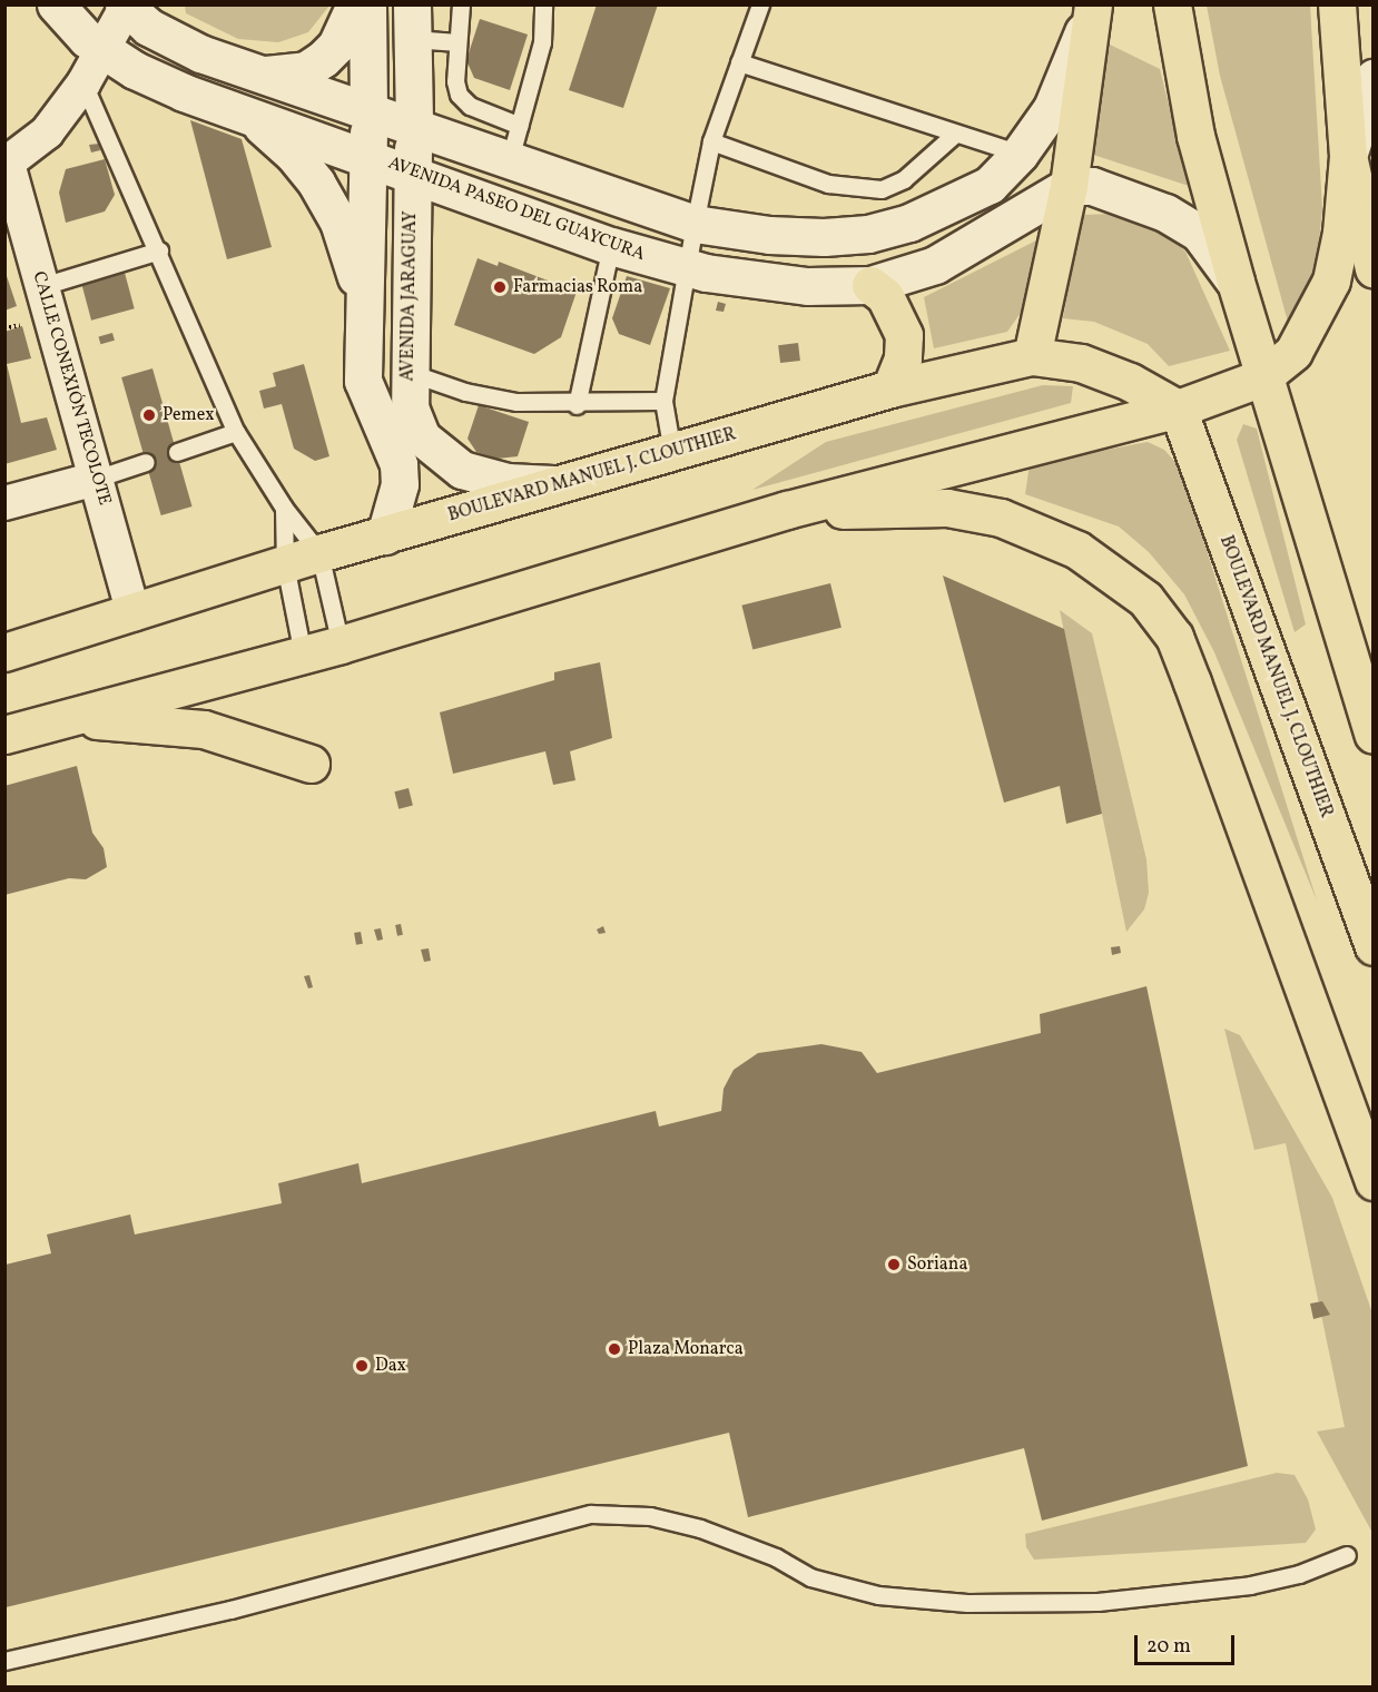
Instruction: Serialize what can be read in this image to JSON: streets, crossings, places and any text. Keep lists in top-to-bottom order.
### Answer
{
  "streets": {
    "main road": ["AVENIDA PASEO DEL GUAYCURA", "AVENIDA JARAGUAY", "BOULEVARD MANUEL J. CLOUTHIER"],
    "street": ["CALLE CONEXIÓN TECOLOTE"]
  },
  "crossings": [
    ["AVENIDA PASEO DEL GUAYCURA", "AVENIDA JARAGUAY"],
    ["AVENIDA JARAGUAY", "BOULEVARD MANUEL J. CLOUTHIER"],
    ["CALLE CONEXIÓN TECOLOTE", "BOULEVARD MANUEL J. CLOUTHIER"]
  ],
  "places": [
    "Farmacias Roma",
    "Pemex",
    "Soriana",
    "Plaza Monarca",
    "Dax"
  ],
  "scale_bar": "20 m"
}
